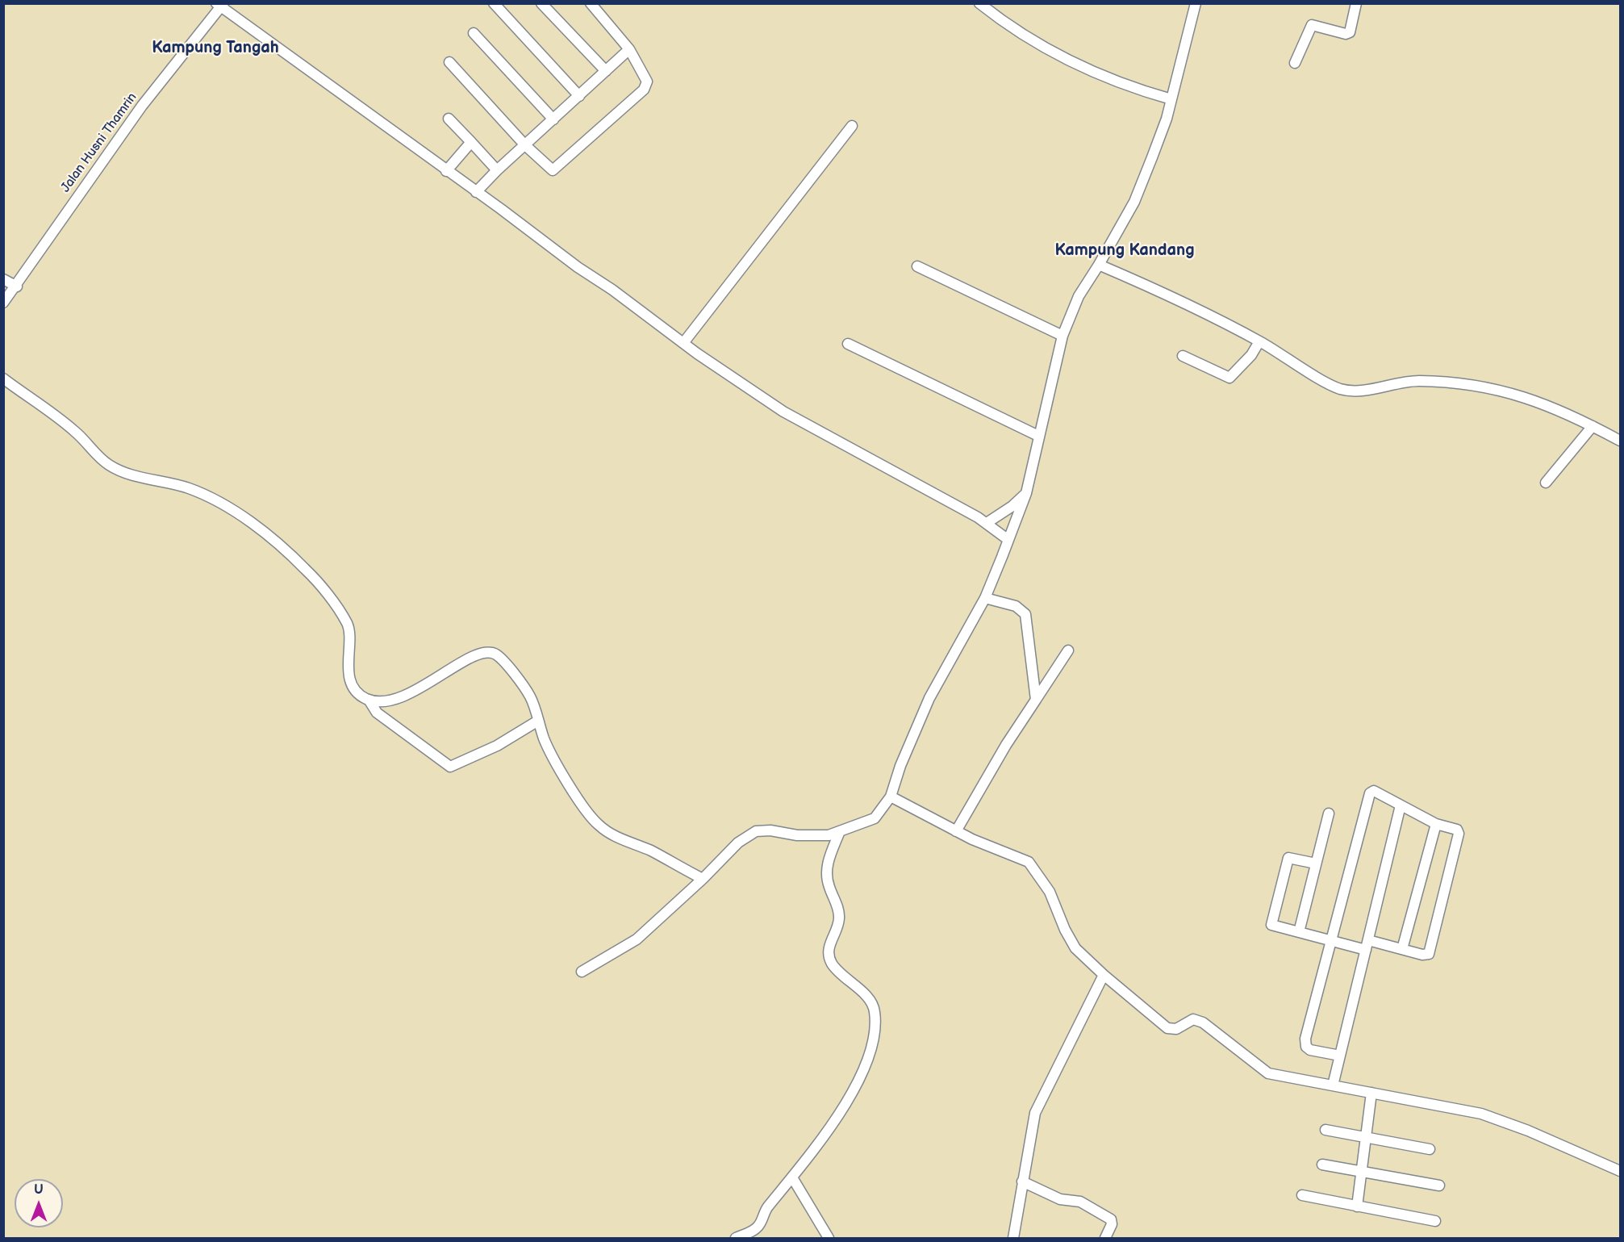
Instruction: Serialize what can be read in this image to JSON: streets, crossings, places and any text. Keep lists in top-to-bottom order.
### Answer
{
  "streets": {
    "street": ["Jalan Husni Thamrin"]
  },
  "districts": ["Kampung Tangah", "Kampung Kandang"],
  "north": "top"
}
